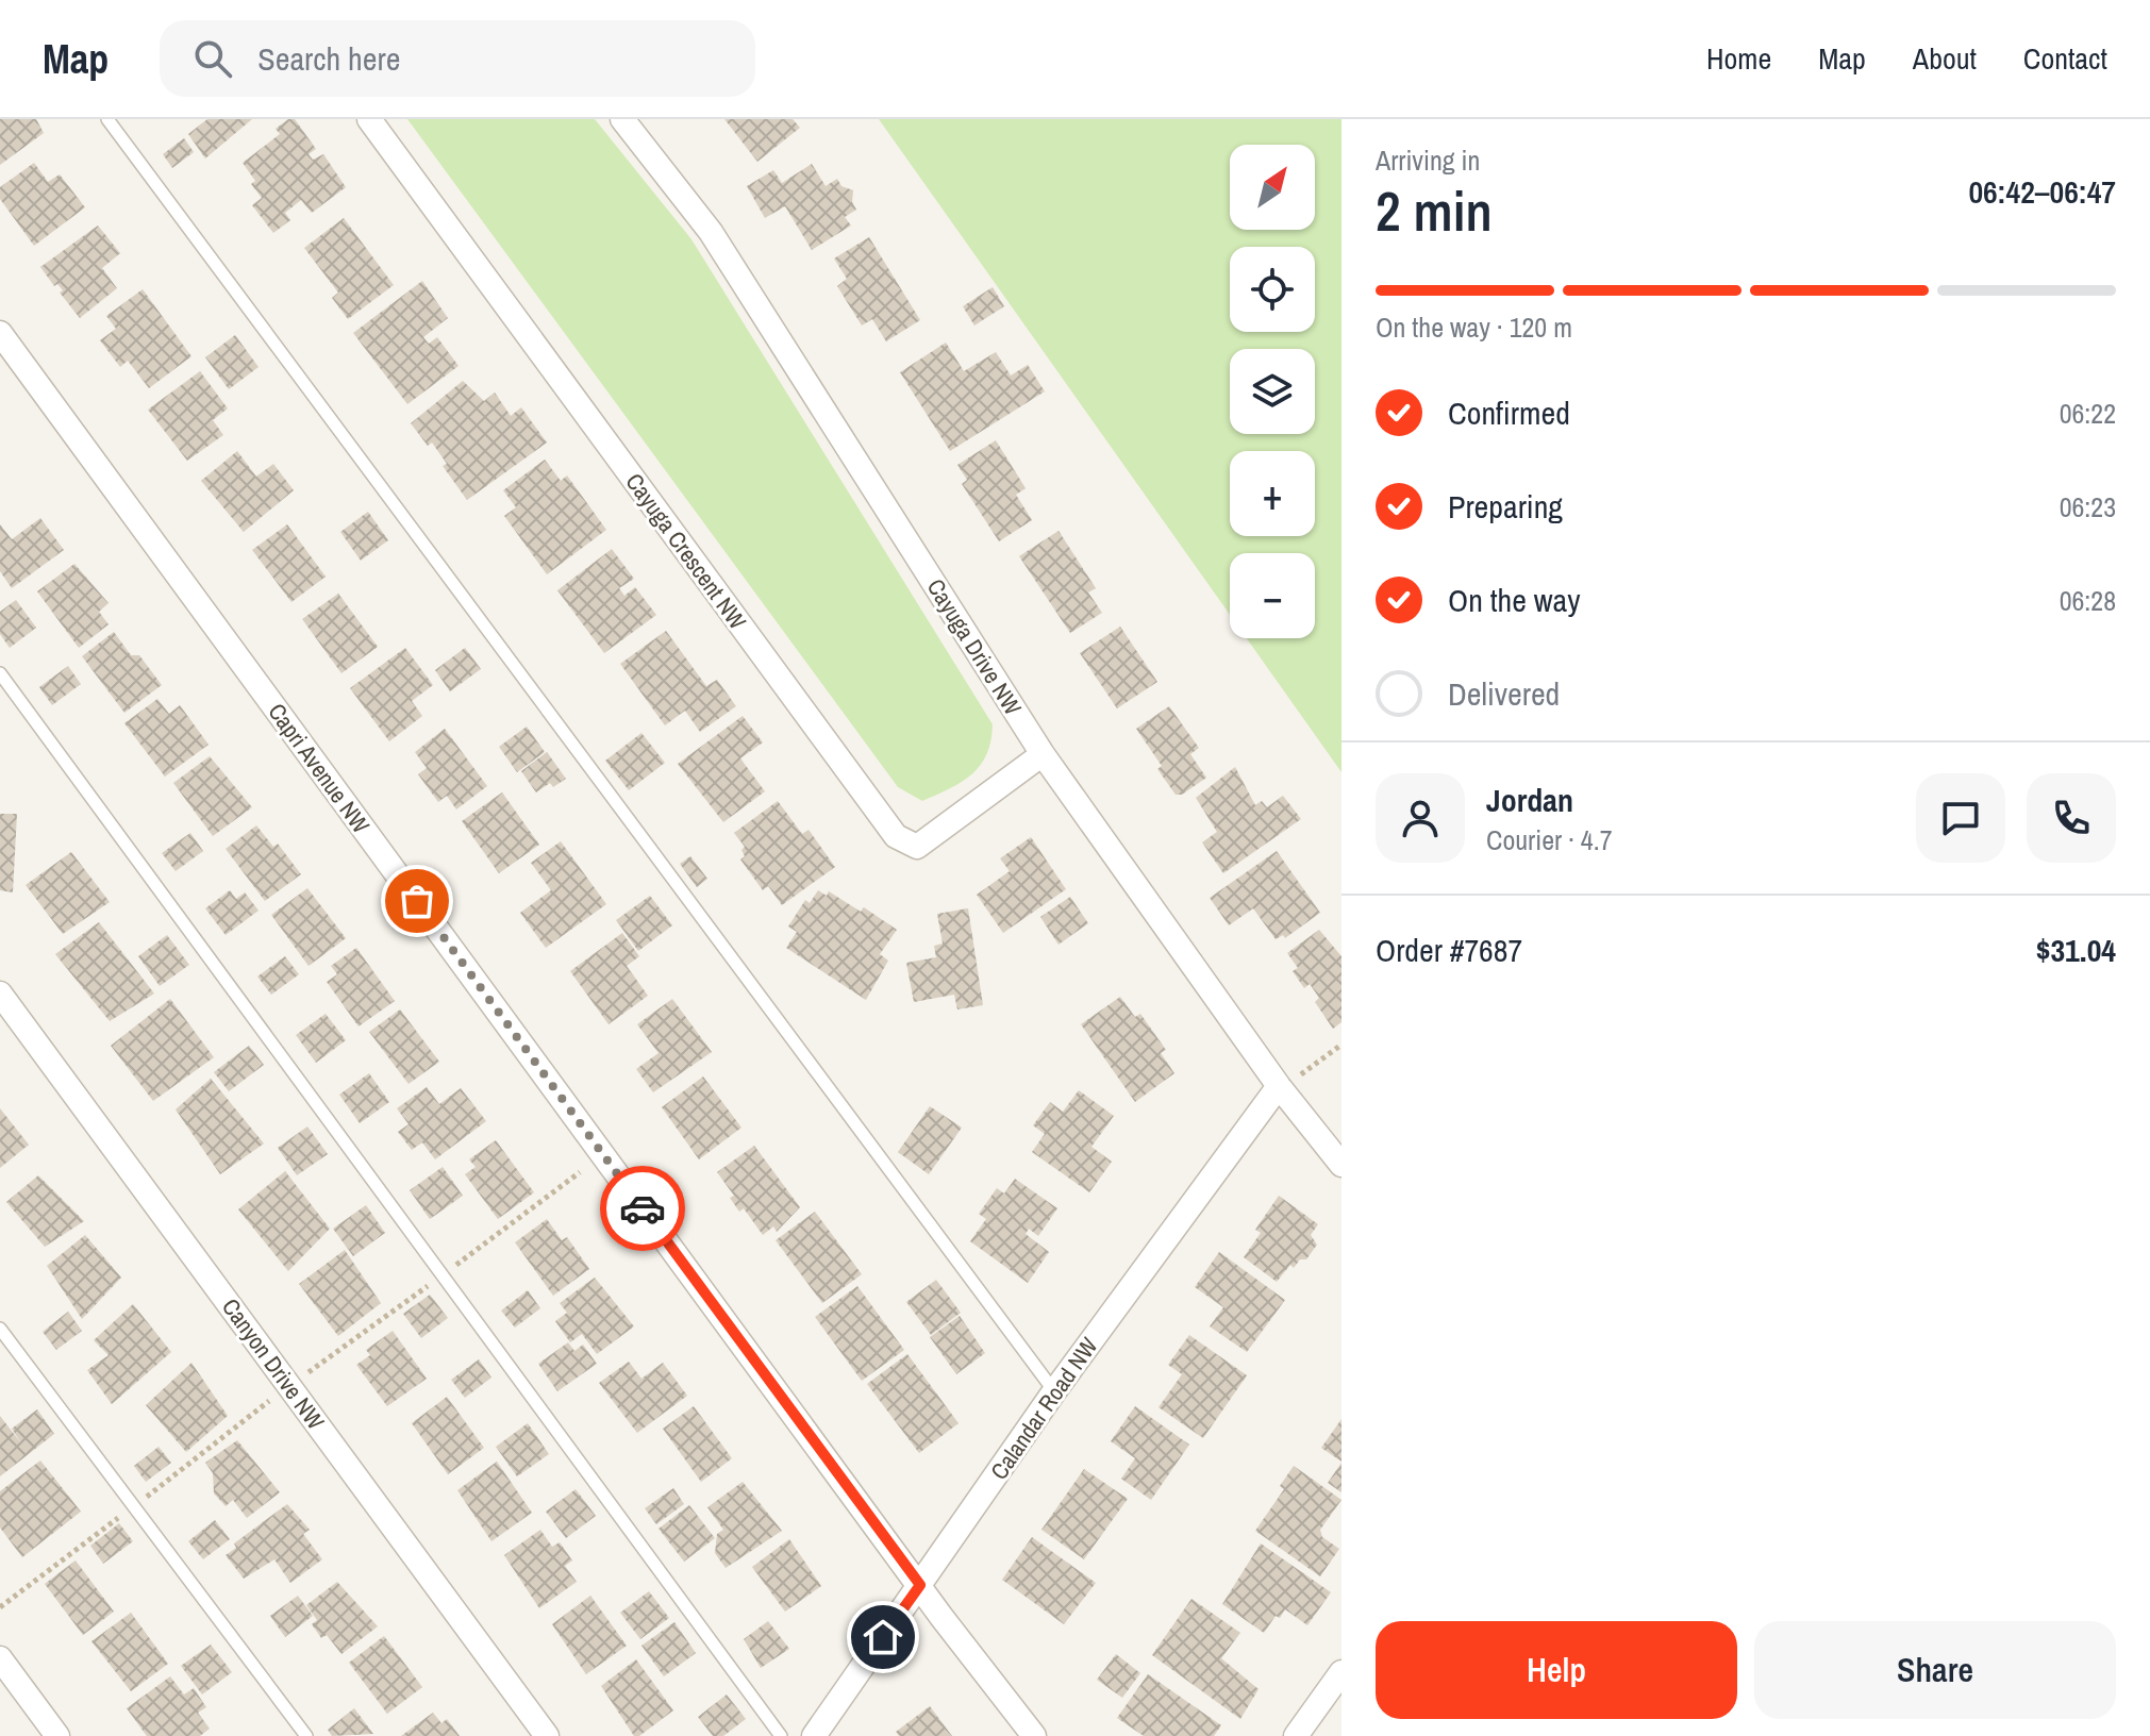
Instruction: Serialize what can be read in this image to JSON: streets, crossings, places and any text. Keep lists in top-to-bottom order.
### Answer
{
  "streets": {
    "street": [
      "Cayuga Crescent NW",
      "Cayuga Drive NW",
      "Capri Avenue NW",
      "Canyon Drive NW",
      "Calandar Road NW"
    ]
  },
  "crossings": [
    ["Cayuga Crescent NW", "Cayuga Drive NW"],
    ["Cayuga Drive NW", "Calandar Road NW"],
    ["Capri Avenue NW", "Calandar Road NW"]
  ],
  "north": "top right",
  "page": {
    "header": "Map",
    "search": "Search here",
    "nav": [
      "Home",
      "Map",
      "About",
      "Contact"
    ],
    "heading": ["2 min", "Arriving in", "06:42–06:47"],
    "panel": [
      "Jordan",
      "Courier · 4.7",
      "Order #7687",
      "$31.04"
    ],
    "map_buttons": ["+", "−"],
    "bar": "On the way · 120 m",
    "list": [
      ["Confirmed", "06:22"],
      ["Preparing", "06:23"],
      ["On the way", "06:28"],
      "Delivered"
    ],
    "buttons": ["Help", "Share"]
  }
}
